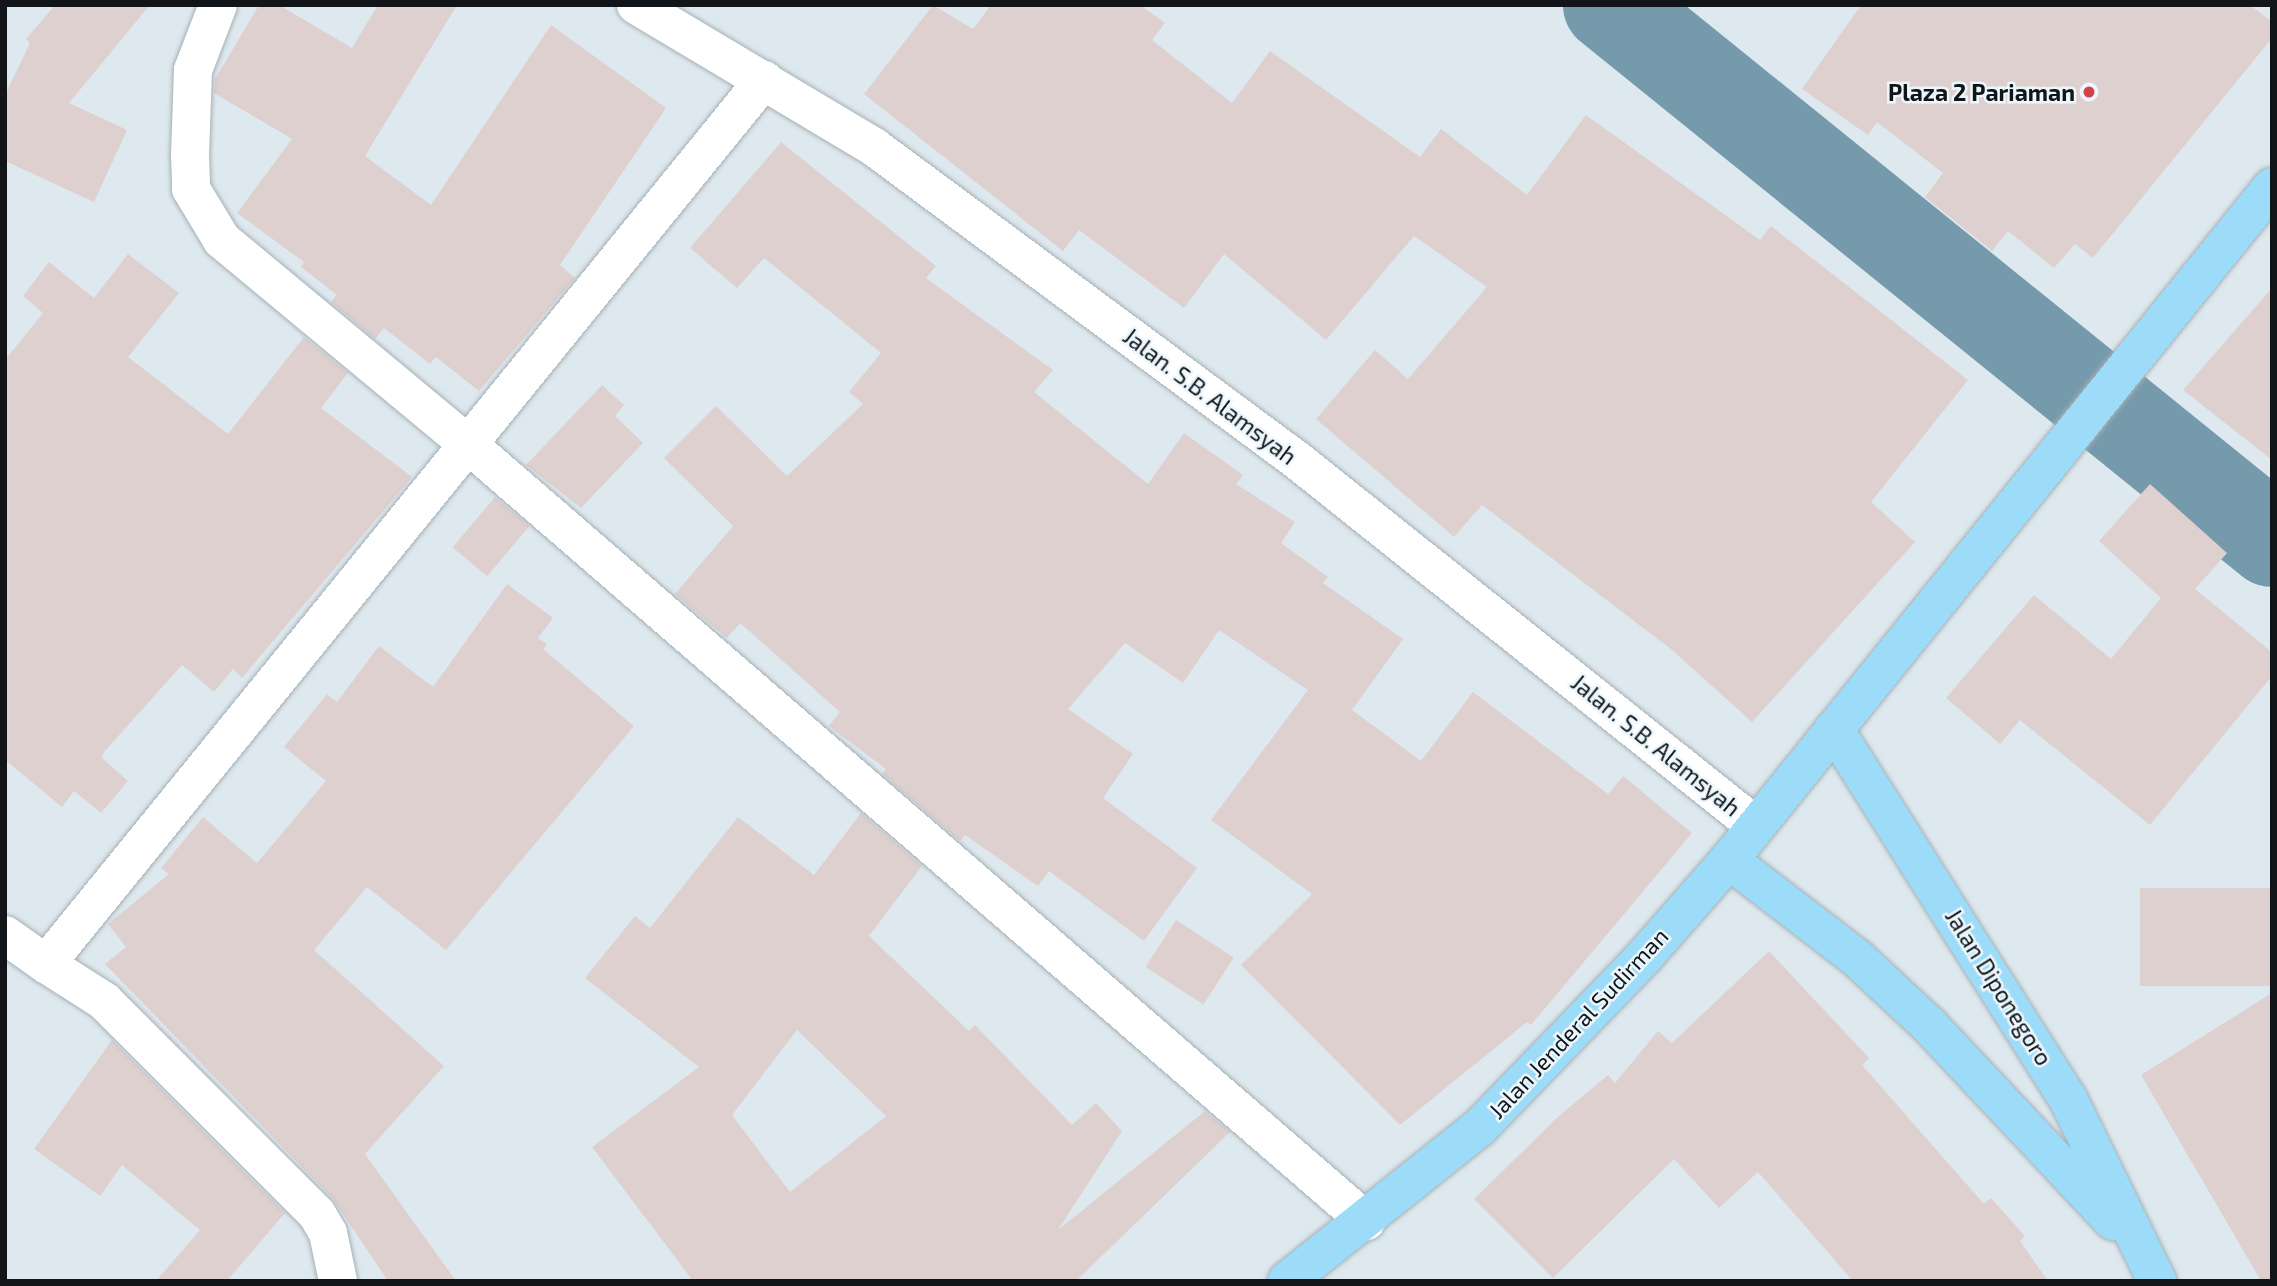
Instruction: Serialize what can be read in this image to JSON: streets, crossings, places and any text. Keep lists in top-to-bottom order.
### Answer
{
  "streets": {
    "main road": ["Jalan Diponegoro", "Jalan Jenderal Sudirman"],
    "street": ["Jalan. S.B. Alamsyah"]
  },
  "crossings": [
    ["Jalan. S.B. Alamsyah", "Jalan Jenderal Sudirman"],
    ["Jalan Diponegoro", "Jalan Jenderal Sudirman"]
  ],
  "places": ["Plaza 2 Pariaman"]
}
